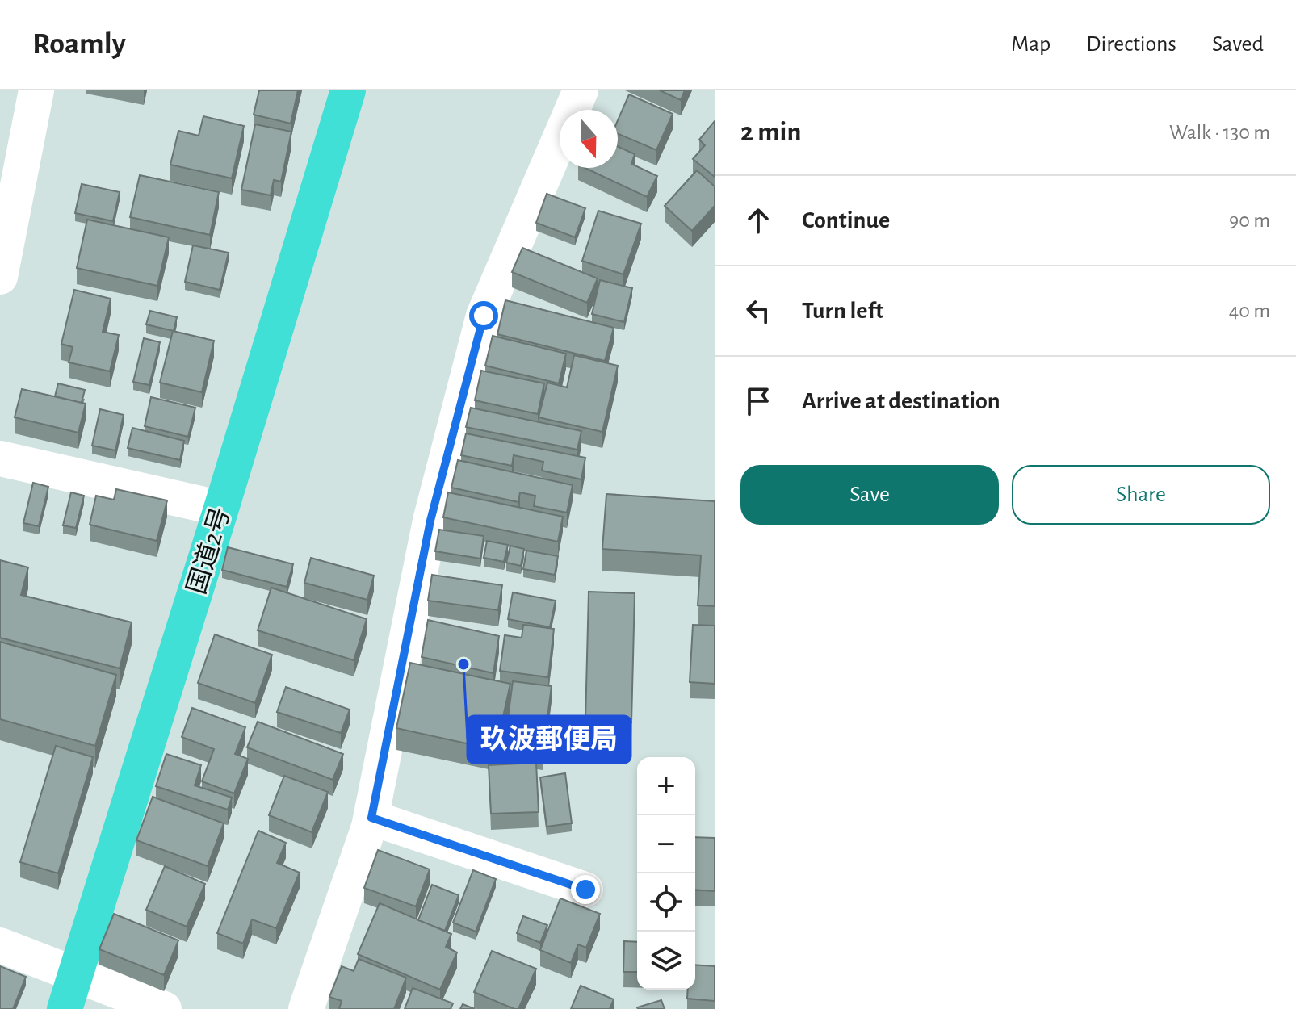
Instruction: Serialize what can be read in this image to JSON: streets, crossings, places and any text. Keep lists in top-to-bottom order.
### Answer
{
  "streets": {
    "highway": ["国道2号"]
  },
  "places": ["玖波郵便局"],
  "north": "bottom",
  "page": {
    "header": "Roamly",
    "nav": ["Map", "Directions", "Saved"],
    "heading": ["2 min", "Walk · 130 m"],
    "list": [
      ["Continue", "90 m"],
      ["Turn left", "40 m"],
      "Arrive at destination"
    ],
    "buttons": ["Save", "Share"],
    "map_buttons": ["+", "−"]
  }
}
